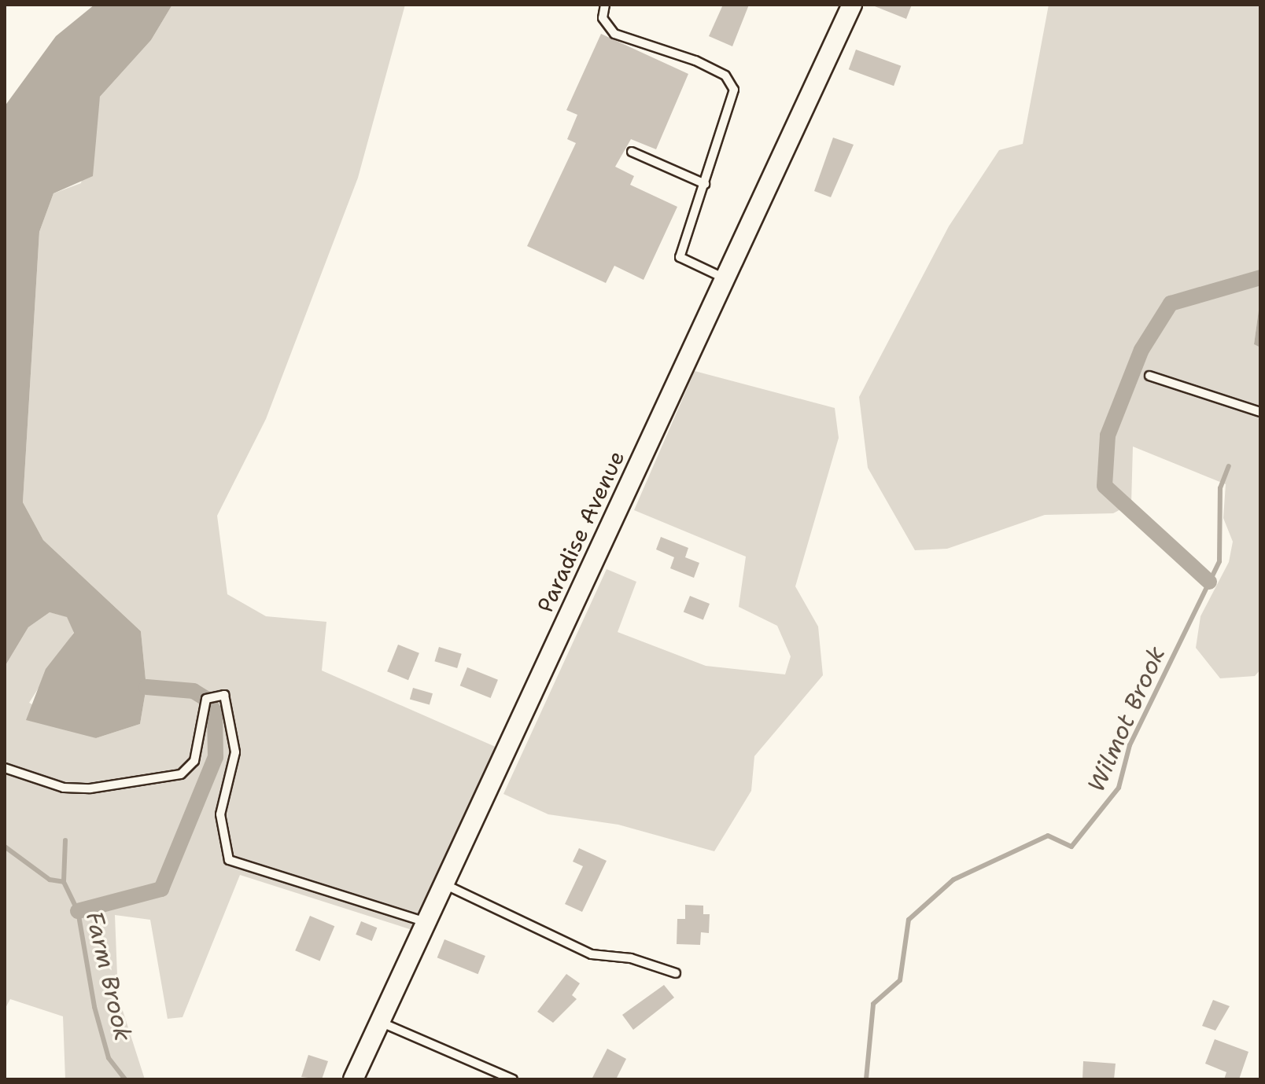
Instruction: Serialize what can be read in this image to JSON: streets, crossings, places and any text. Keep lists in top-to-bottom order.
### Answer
{
  "streets": {
    "street": ["Paradise Avenue"]
  },
  "water": ["Wilmot Brook", "Farm Brook"]
}
